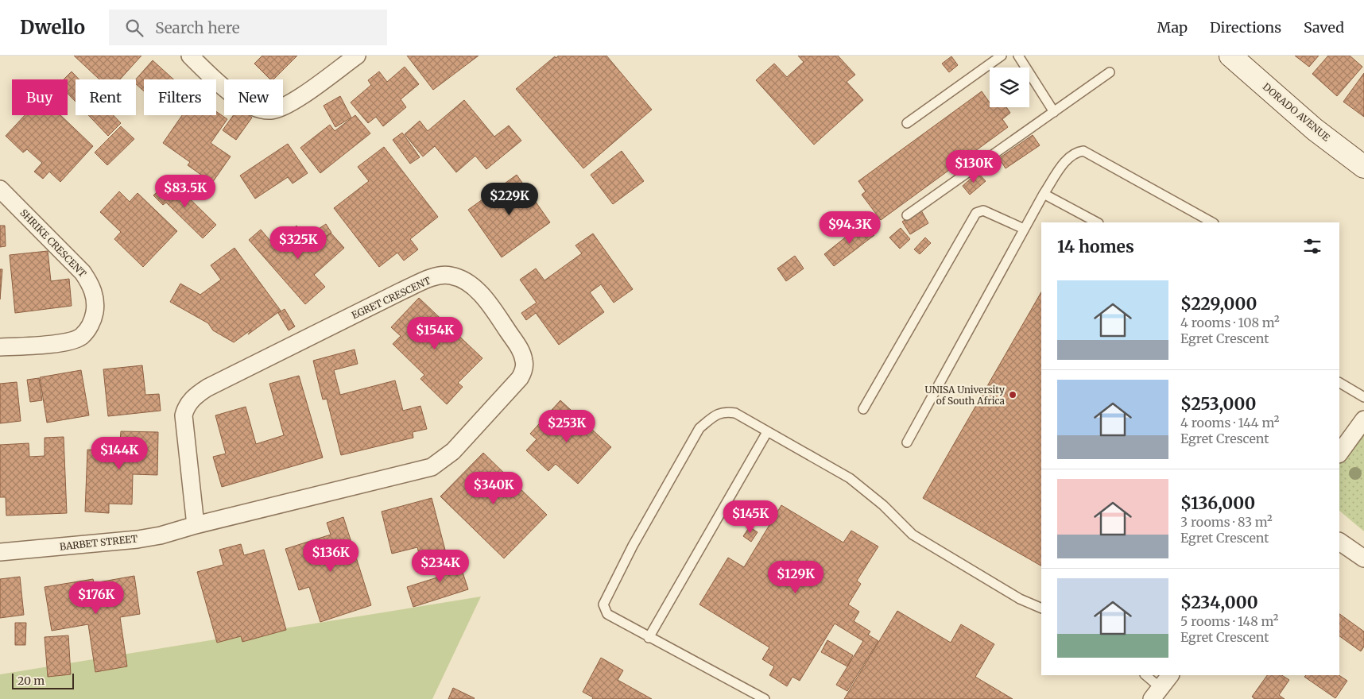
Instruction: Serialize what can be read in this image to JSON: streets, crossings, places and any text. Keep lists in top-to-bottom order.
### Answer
{
  "streets": {
    "street": [
      "DORADO AVENUE",
      "SHRIKE CRESCENT",
      "EGRET CRESCENT",
      "BARBET STREET"
    ]
  },
  "crossings": [
    ["EGRET CRESCENT", "BARBET STREET"]
  ],
  "places": ["UNISA University of South Africa"],
  "scale_bar": "20 m",
  "page": {
    "header": "Dwello",
    "search": "Search here",
    "nav": ["Map", "Directions", "Saved"],
    "chip": [
      "Buy",
      "Rent",
      "Filters",
      "New"
    ],
    "price": [
      "$130K",
      "$83.5K",
      "$229K",
      "$94.3K",
      "$325K",
      "$154K",
      "$253K",
      "$144K",
      "$340K",
      "$145K",
      "$136K",
      "$234K",
      "$129K",
      "$176K"
    ],
    "heading": "14 homes",
    "list": [
      {
        "name": "$229,000",
        "note": "4 rooms · 108 m² · Egret Crescent"
      },
      {
        "name": "$253,000",
        "note": "4 rooms · 144 m² · Egret Crescent"
      },
      {
        "name": "$136,000",
        "note": "3 rooms · 83 m² · Egret Crescent"
      },
      {
        "name": "$234,000",
        "note": "5 rooms · 148 m² · Egret Crescent"
      }
    ],
    "scale": "20 m"
  }
}
